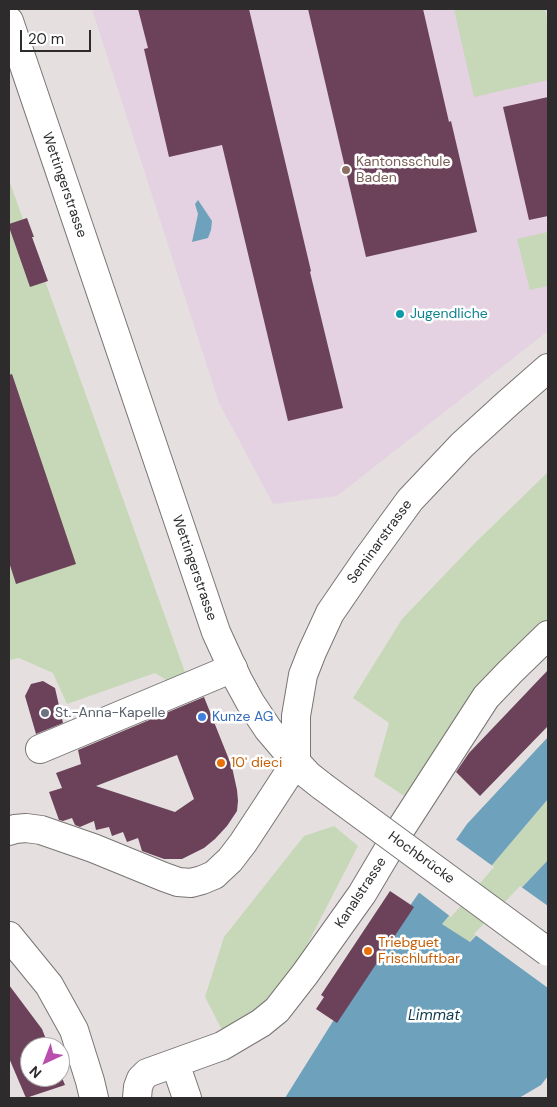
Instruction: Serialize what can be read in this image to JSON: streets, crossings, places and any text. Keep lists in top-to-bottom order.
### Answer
{
  "streets": {
    "main road": [
      "Wettingerstrasse",
      "Seminarstrasse",
      "Hochbrücke",
      "Kanalstrasse"
    ]
  },
  "crossings": [
    ["Wettingerstrasse", "Seminarstrasse"],
    ["Wettingerstrasse", "Hochbrücke"],
    ["Seminarstrasse", "Hochbrücke"]
  ],
  "water": ["Limmat"],
  "places": [
    "Kantonsschule Baden",
    "Jugendliche",
    "St.-Anna-Kapelle",
    "Kunze AG",
    "10' dieci",
    "Triebguet Frischluftbar"
  ],
  "scale_bar": "20 m",
  "north": "bottom left"
}
